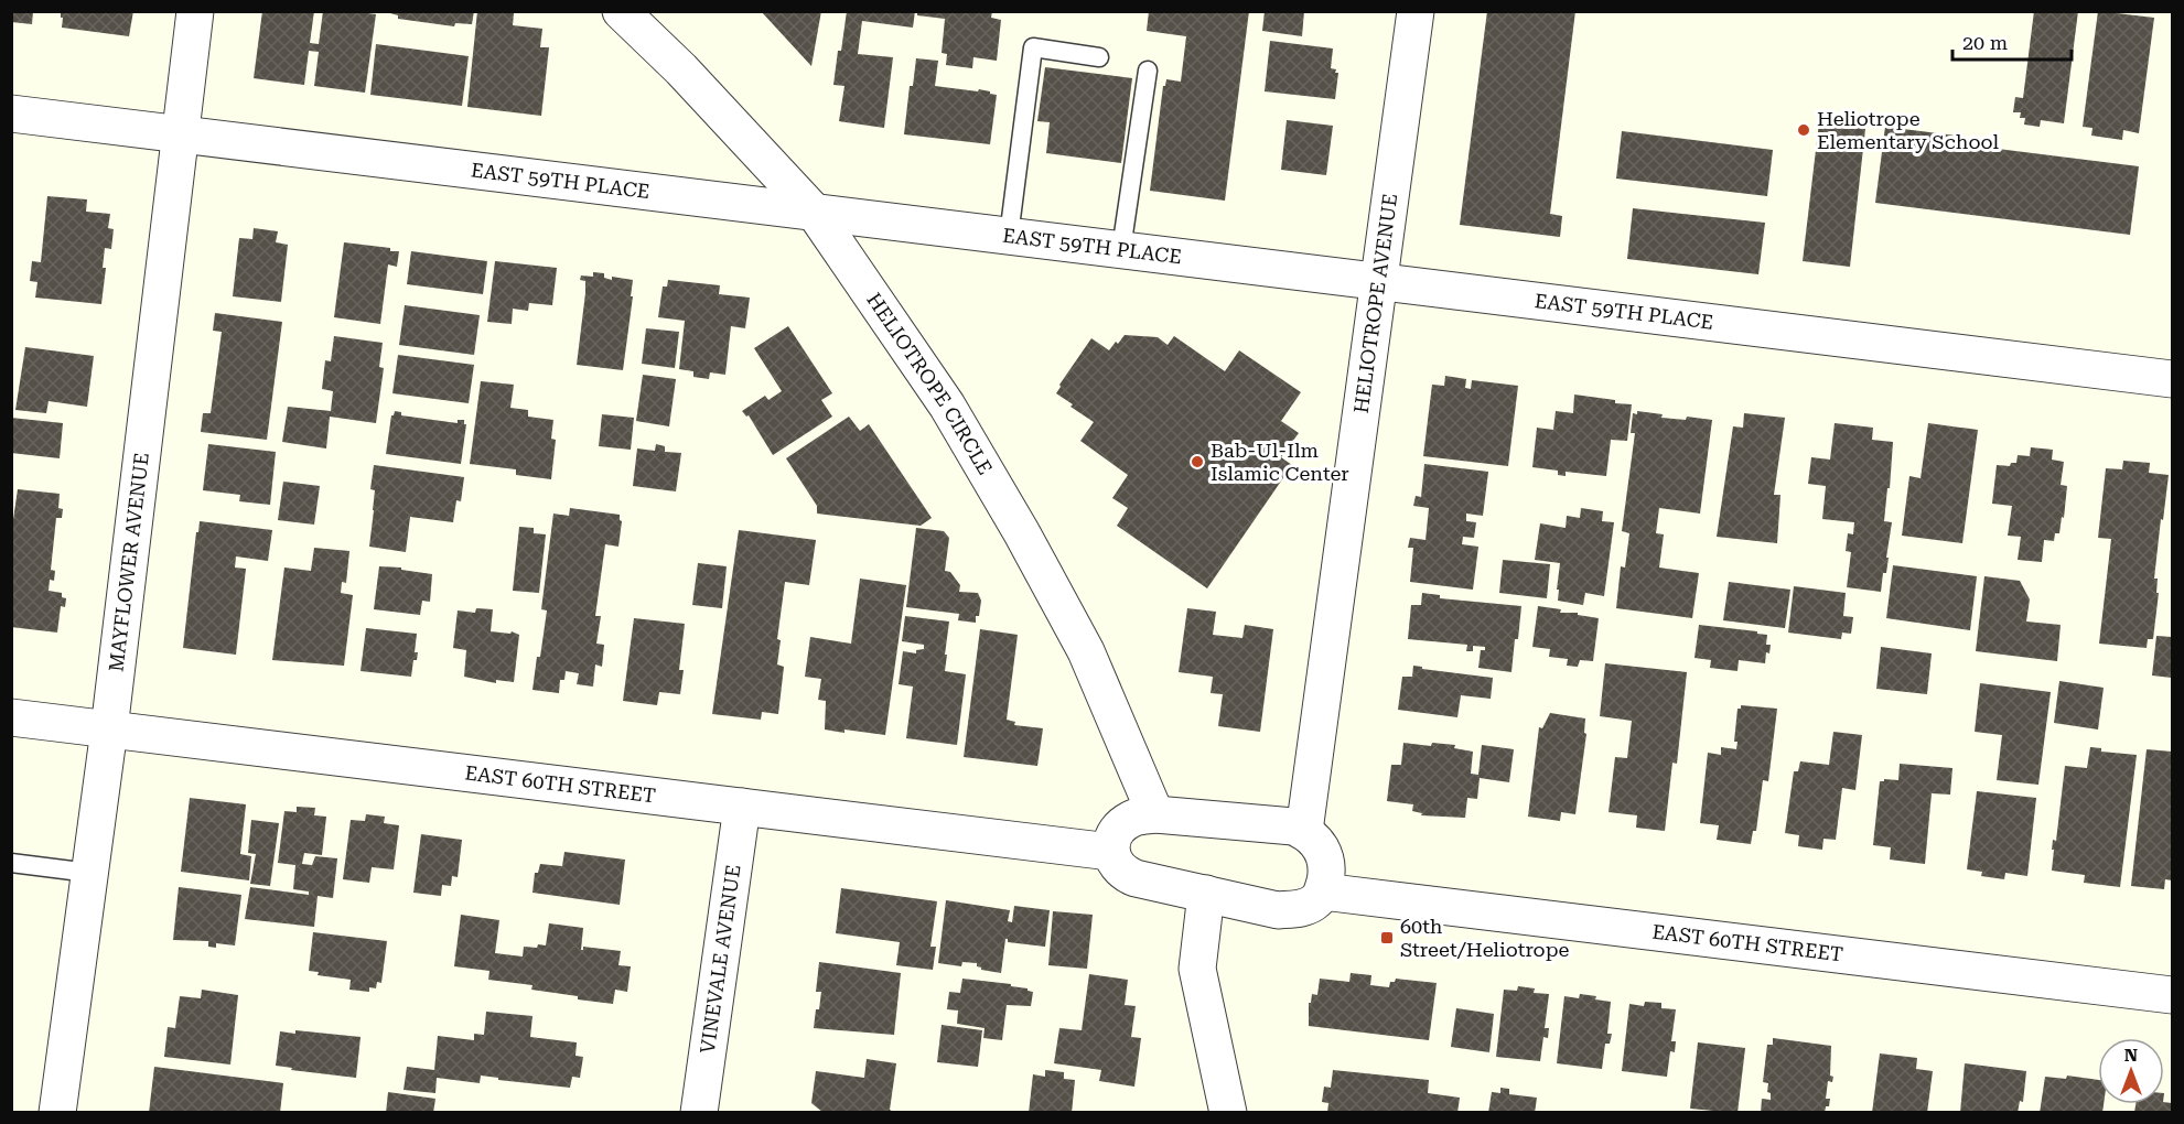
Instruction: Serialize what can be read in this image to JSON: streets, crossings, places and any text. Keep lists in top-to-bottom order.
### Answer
{
  "streets": {
    "street": [
      "EAST 59TH PLACE",
      "HELIOTROPE AVENUE",
      "HELIOTROPE CIRCLE",
      "MAYFLOWER AVENUE",
      "EAST 60TH STREET",
      "VINEVALE AVENUE"
    ]
  },
  "crossings": [
    ["EAST 59TH PLACE", "HELIOTROPE AVENUE"],
    ["EAST 59TH PLACE", "HELIOTROPE CIRCLE"],
    ["EAST 59TH PLACE", "MAYFLOWER AVENUE"],
    ["MAYFLOWER AVENUE", "EAST 60TH STREET"],
    ["EAST 60TH STREET", "VINEVALE AVENUE"]
  ],
  "places": {
    "other": ["Heliotrope Elementary School", "Bab-Ul-Ilm Islamic Center"],
    "transit": ["60th Street/Heliotrope"]
  },
  "scale_bar": "20 m",
  "north": "top"
}
